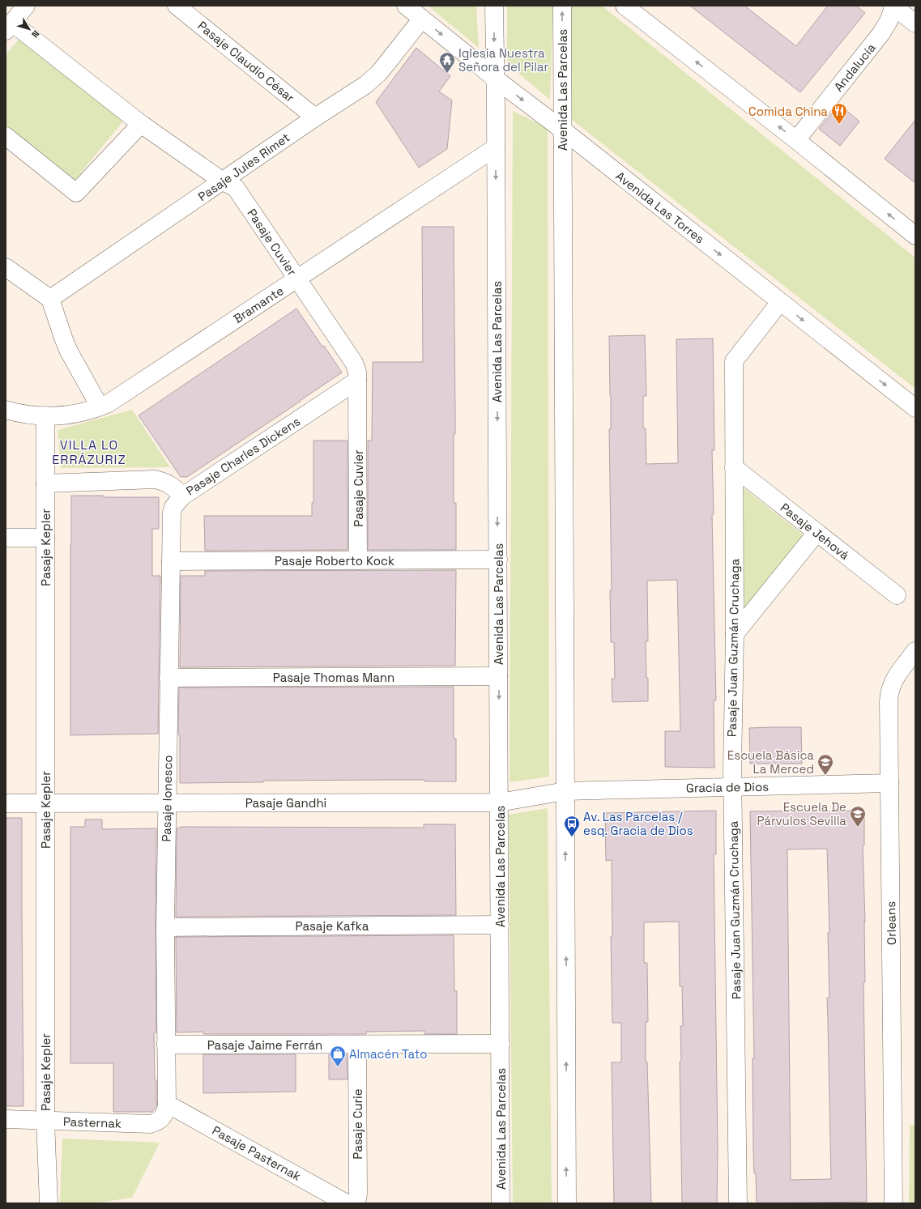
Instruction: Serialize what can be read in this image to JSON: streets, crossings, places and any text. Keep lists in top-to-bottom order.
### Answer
{
  "streets": {
    "street": [
      "Pasaje Claudio César",
      "Andalucía",
      "Avenida Las Parcelas",
      "Pasaje Jules Rimet",
      "Avenida Las Torres",
      "Pasaje Cuvier",
      "Bramante",
      "Pasaje Charles Dickens",
      "Pasaje Jehová",
      "Pasaje Kepler",
      "Pasaje Roberto Kock",
      "Pasaje Juan Guzmán Cruchaga",
      "Pasaje Thomas Mann",
      "Gracia de Dios",
      "Pasaje Ionesco",
      "Pasaje Gandhi",
      "Orleans",
      "Pasaje Kafka",
      "Pasaje Jaime Ferrán",
      "Pasternak",
      "Pasaje Curie",
      "Pasaje Pasternak"
    ]
  },
  "crossings": [
    ["Pasaje Claudio César", "Pasaje Jules Rimet"],
    ["Avenida Las Parcelas", "Avenida Las Torres"],
    ["Avenida Las Parcelas", "Bramante"],
    ["Avenida Las Parcelas", "Pasaje Roberto Kock"],
    ["Avenida Las Parcelas", "Pasaje Thomas Mann"],
    ["Avenida Las Parcelas", "Gracia de Dios"],
    ["Avenida Las Parcelas", "Pasaje Gandhi"],
    ["Avenida Las Parcelas", "Pasaje Kafka"],
    ["Avenida Las Parcelas", "Pasaje Jaime Ferrán"],
    ["Pasaje Jules Rimet", "Avenida Las Torres"],
    ["Pasaje Jules Rimet", "Pasaje Cuvier"],
    ["Avenida Las Torres", "Pasaje Juan Guzmán Cruchaga"],
    ["Pasaje Cuvier", "Bramante"],
    ["Pasaje Cuvier", "Pasaje Charles Dickens"],
    ["Pasaje Cuvier", "Pasaje Roberto Kock"],
    ["Bramante", "Pasaje Kepler"],
    ["Pasaje Charles Dickens", "Pasaje Kepler"],
    ["Pasaje Charles Dickens", "Pasaje Ionesco"],
    ["Pasaje Jehová", "Pasaje Juan Guzmán Cruchaga"],
    ["Pasaje Kepler", "Pasaje Gandhi"],
    ["Pasaje Kepler", "Pasternak"],
    ["Pasaje Roberto Kock", "Pasaje Ionesco"],
    ["Pasaje Juan Guzmán Cruchaga", "Gracia de Dios"],
    ["Pasaje Thomas Mann", "Pasaje Ionesco"],
    ["Gracia de Dios", "Pasaje Gandhi"],
    ["Gracia de Dios", "Orleans"],
    ["Pasaje Ionesco", "Pasaje Gandhi"],
    ["Pasaje Ionesco", "Pasaje Kafka"],
    ["Pasaje Ionesco", "Pasaje Jaime Ferrán"],
    ["Pasaje Ionesco", "Pasternak"],
    ["Pasaje Ionesco", "Pasaje Pasternak"],
    ["Pasaje Jaime Ferrán", "Pasaje Curie"],
    ["Pasternak", "Pasaje Pasternak"]
  ],
  "districts": ["VILLA LO ERRÁZURIZ"],
  "places": {
    "temple": ["Iglesia Nuestra Señora del Pilar"],
    "restaurant": ["Comida China"],
    "school or university": ["Escuela Básica La Merced", "Escuela De Párvulos Sevilla"],
    "bus stop": ["Av. Las Parcelas / esq. Gracia de Dios"],
    "shop": ["Almacén Tato"]
  },
  "north": "bottom right"
}
